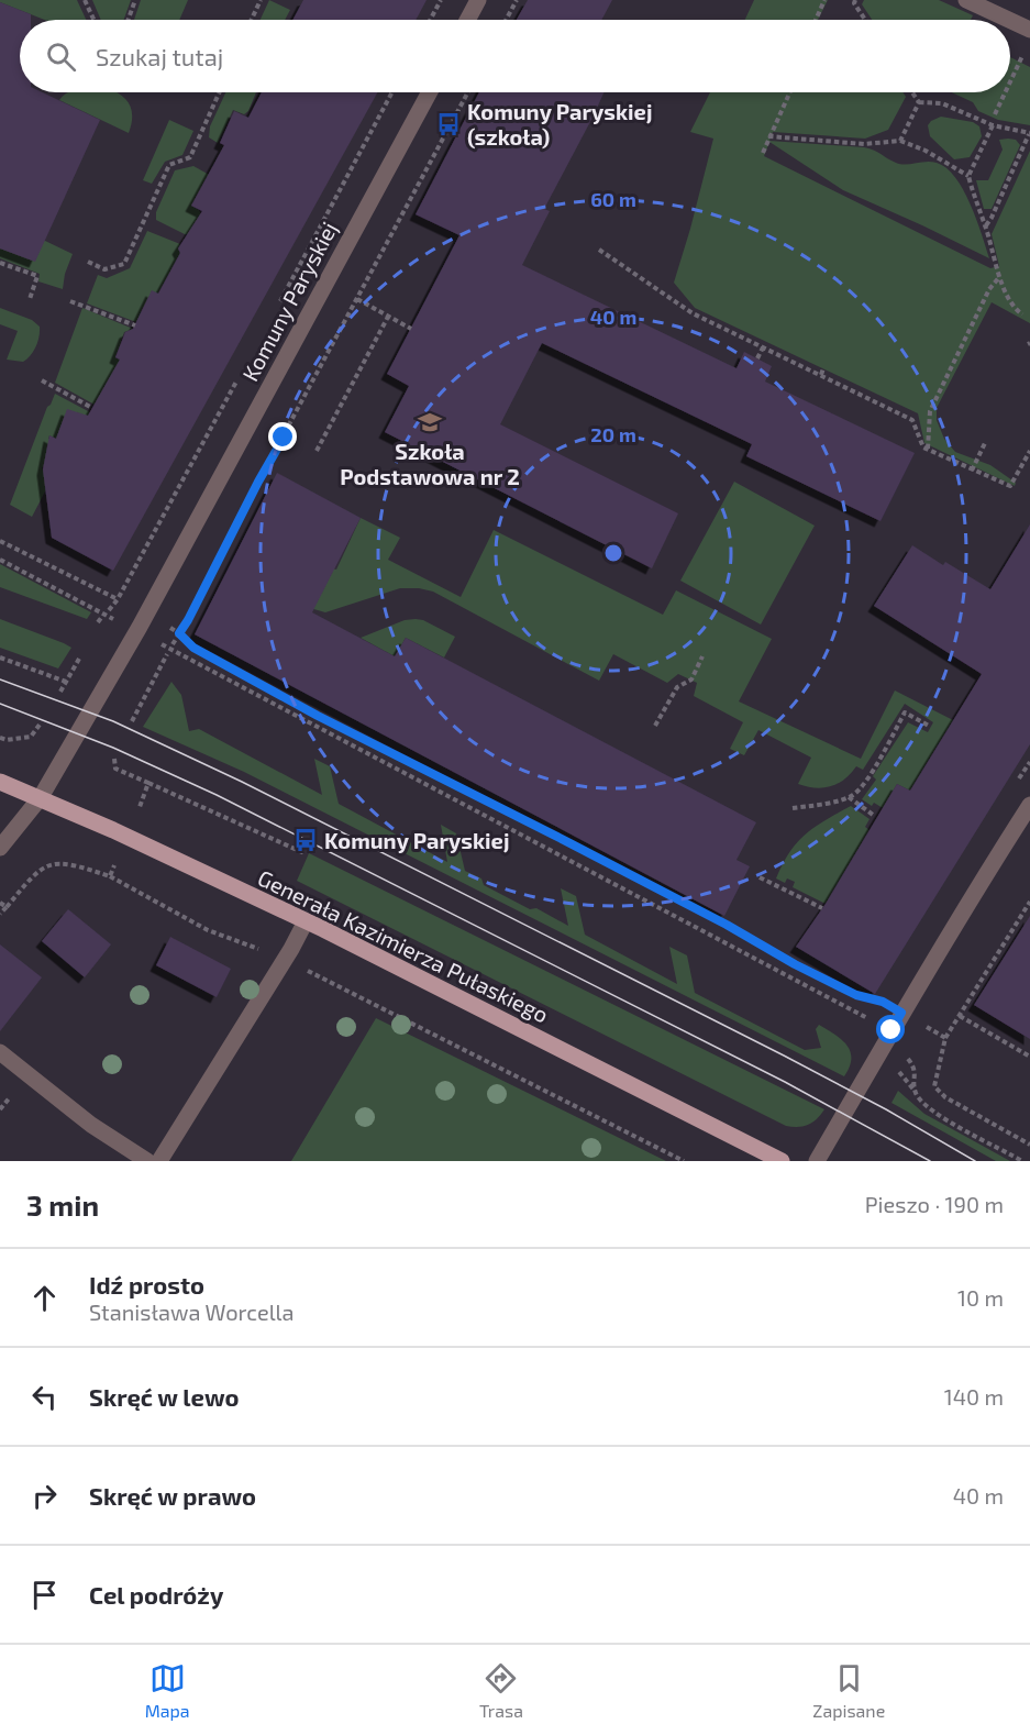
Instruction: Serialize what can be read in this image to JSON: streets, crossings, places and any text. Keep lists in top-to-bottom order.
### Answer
{
  "streets": {
    "main road": ["Generała Kazimierza Pułaskiego"],
    "street": ["Komuny Paryskiej"]
  },
  "crossings": [
    ["Komuny Paryskiej", "Generała Kazimierza Pułaskiego"]
  ],
  "places": {
    "bus stop": ["Komuny Paryskiej (szkoła)", "Komuny Paryskiej"],
    "school or university": ["Szkoła Podstawowa nr 2"]
  },
  "page": {
    "search": "Szukaj tutaj",
    "heading": ["3 min", "Pieszo · 190 m"],
    "list": [
      ["Idź prosto", "Stanisława Worcella", "10 m"],
      ["Skręć w lewo", "140 m"],
      ["Skręć w prawo", "40 m"],
      "Cel podróży"
    ],
    "nav": ["Mapa", "Trasa", "Zapisane"]
  },
  "rings": ["60 m", "40 m", "20 m"]
}
